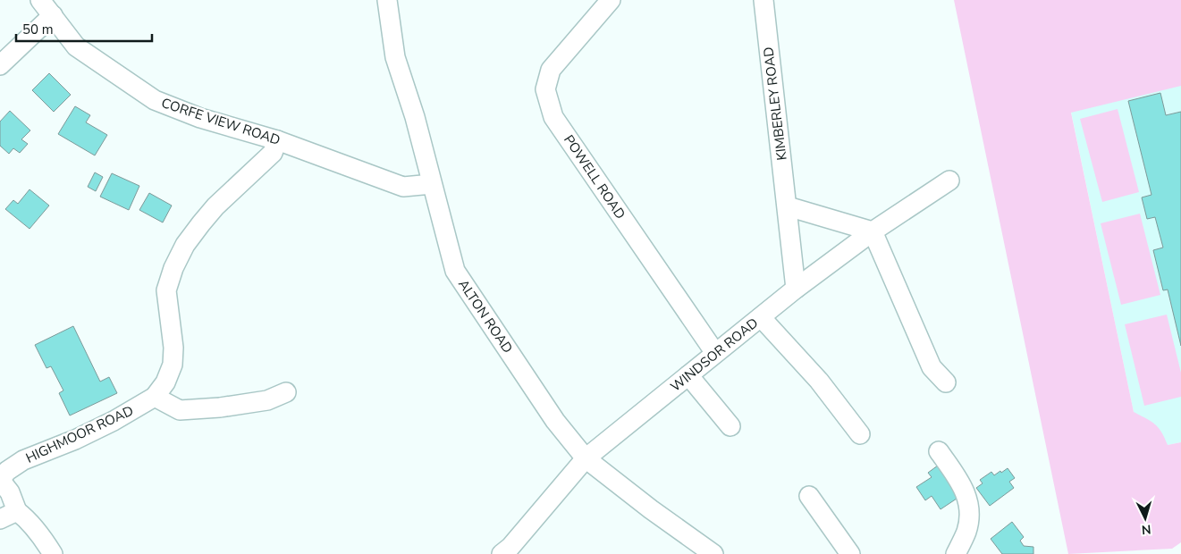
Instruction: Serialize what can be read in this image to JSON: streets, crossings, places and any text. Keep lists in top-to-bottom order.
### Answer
{
  "streets": {
    "street": [
      "KIMBERLEY ROAD",
      "CORFE VIEW ROAD",
      "POWELL ROAD",
      "ALTON ROAD",
      "WINDSOR ROAD",
      "HIGHMOOR ROAD"
    ]
  },
  "crossings": [
    ["KIMBERLEY ROAD", "WINDSOR ROAD"],
    ["CORFE VIEW ROAD", "ALTON ROAD"],
    ["CORFE VIEW ROAD", "HIGHMOOR ROAD"],
    ["POWELL ROAD", "WINDSOR ROAD"],
    ["ALTON ROAD", "WINDSOR ROAD"]
  ],
  "scale_bar": "50 m",
  "north": "bottom"
}
